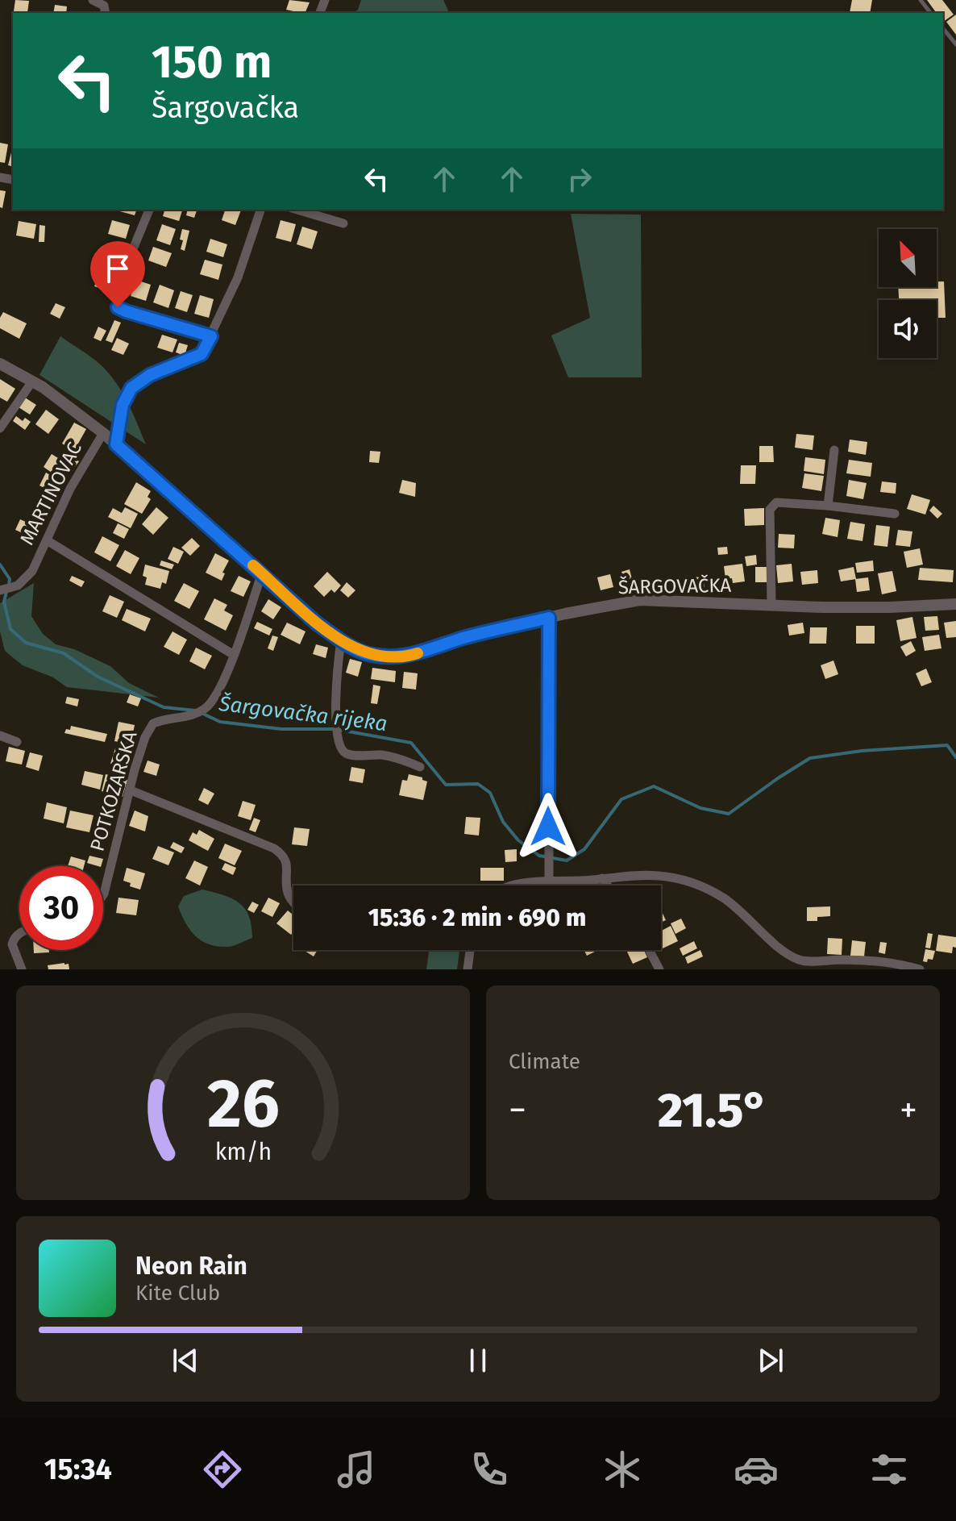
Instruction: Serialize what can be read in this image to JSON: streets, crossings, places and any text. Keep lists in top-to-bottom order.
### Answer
{
  "streets": {
    "street": ["MARTINOVAC", "ŠARGOVAČKA", "POTKOZARSKA"]
  },
  "crossings": [
    ["MARTINOVAC", "ŠARGOVAČKA"],
    ["ŠARGOVAČKA", "POTKOZARSKA"]
  ],
  "water": ["Šargovačka rijeka"],
  "north": "top left",
  "page": {
    "turn": ["150 m", "Šargovačka"],
    "limit": "30",
    "trip": "15:36 · 2 min · 690 m",
    "tile": "Climate",
    "heat": ["−", "21.5°", "+"],
    "song": ["Neon Rain", "Kite Club"],
    "tabs": "15:34",
    "gauge": ["26", "km/h"]
  }
}
